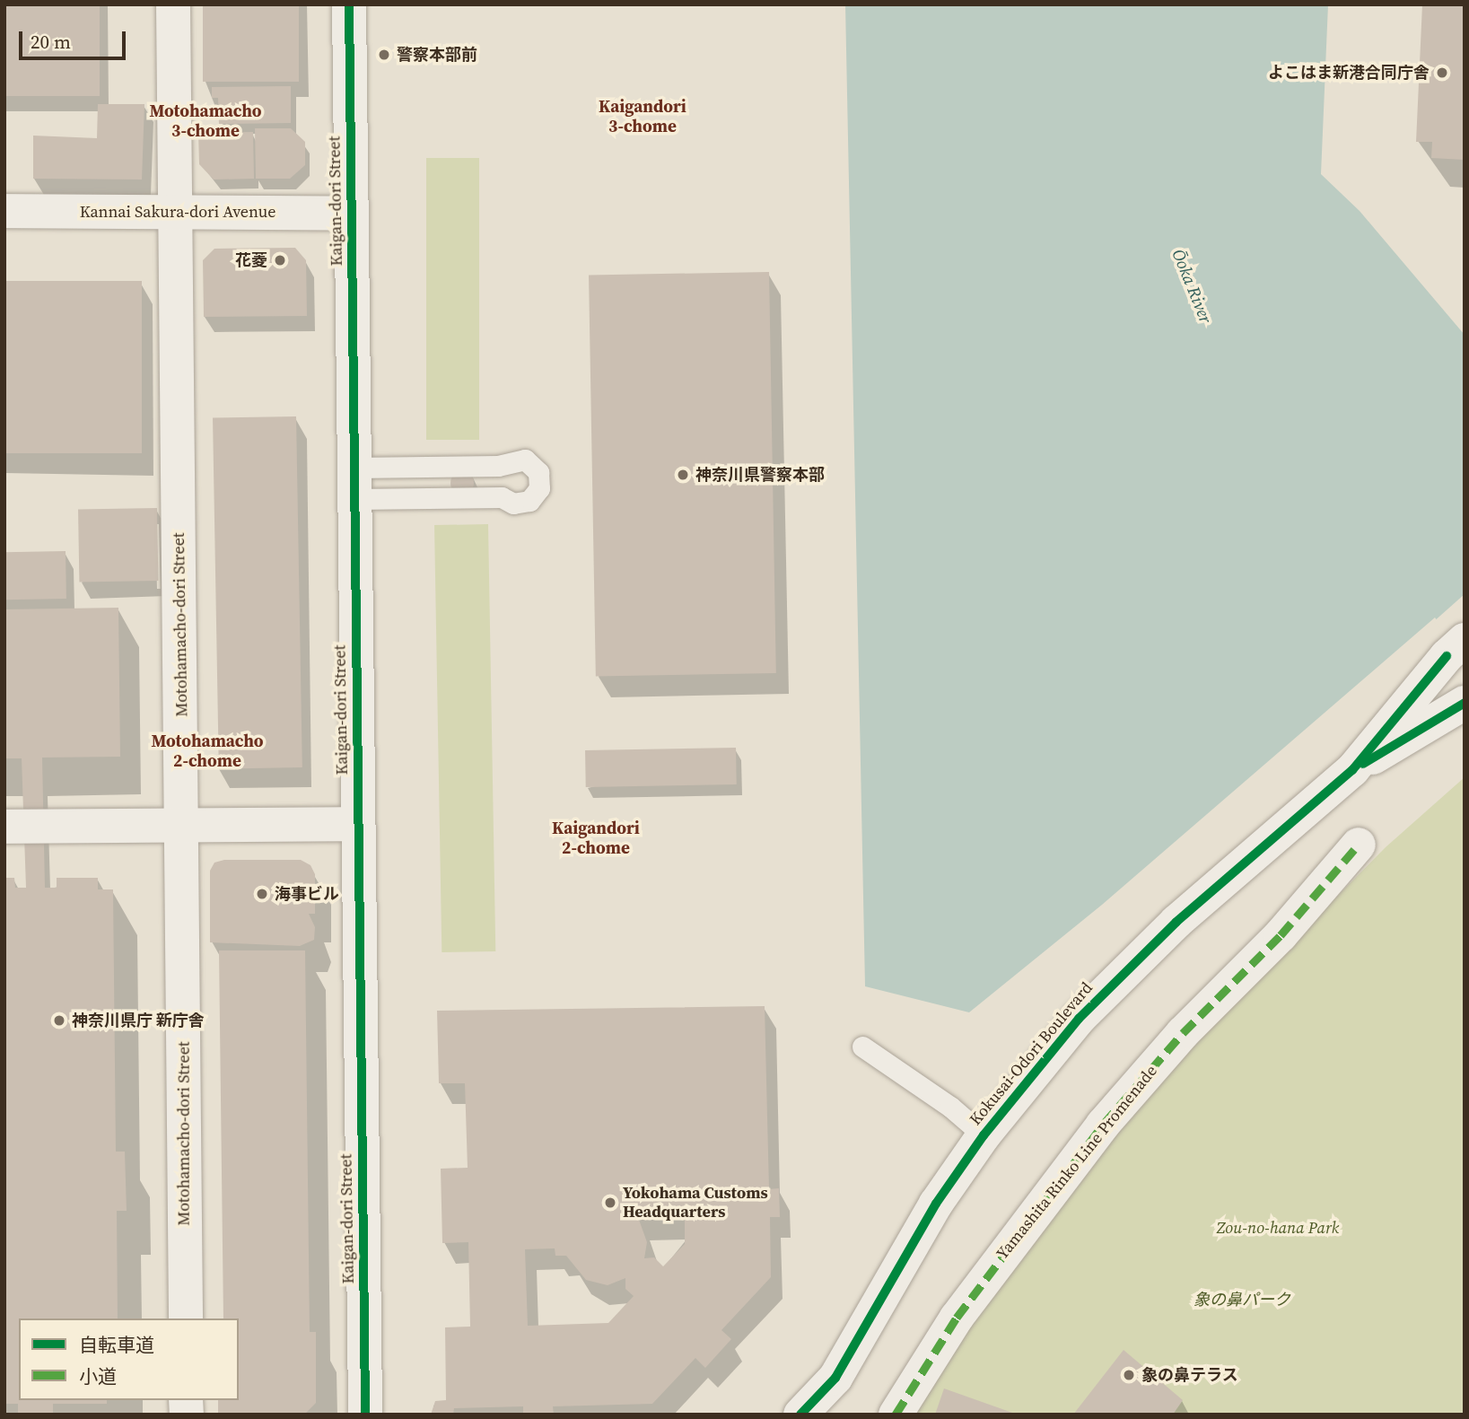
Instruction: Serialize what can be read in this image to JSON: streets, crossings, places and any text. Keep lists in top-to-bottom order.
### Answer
{
  "streets": {
    "street": [
      "Kaigan-dori Street",
      "Kannai Sakura-dori Avenue",
      "Motohamacho-dori Street",
      "Kokusai-Odori Boulevard",
      "Yamashita Rinko Line Promenade"
    ]
  },
  "crossings": [
    ["Kaigan-dori Street", "Kannai Sakura-dori Avenue"],
    ["Kannai Sakura-dori Avenue", "Motohamacho-dori Street"]
  ],
  "districts": [
    "Kaigandori 3-chome",
    "Motohamacho 3-chome",
    "Motohamacho 2-chome",
    "Kaigandori 2-chome"
  ],
  "water": ["Ōoka River"],
  "parks": ["Zou-no-hana Park", "象の鼻パーク"],
  "places": [
    "警察本部前",
    "よこはま新港合同庁舎",
    "花菱",
    "神奈川県警察本部",
    "海事ビル",
    "神奈川県庁 新庁舎",
    "Yokohama Customs Headquarters",
    "象の鼻テラス"
  ],
  "legend": ["自転車道", "小道"],
  "scale_bar": "20 m"
}
